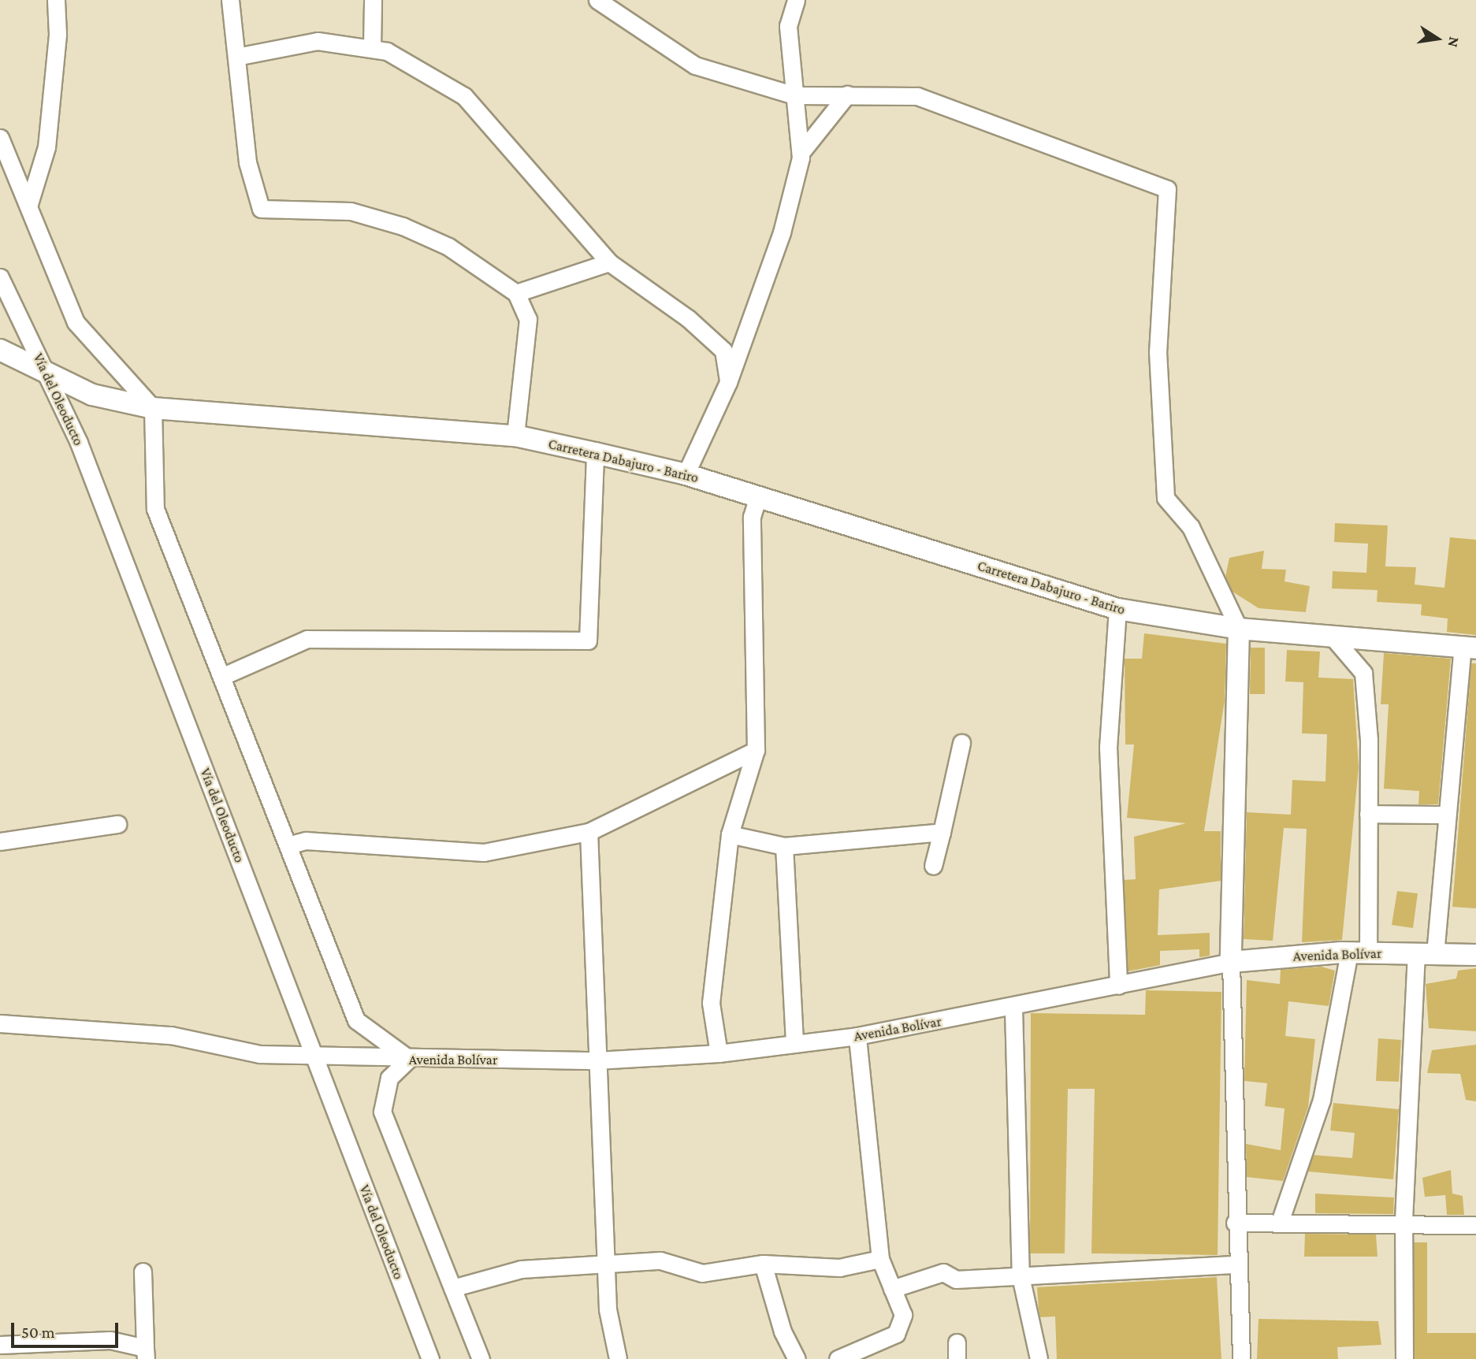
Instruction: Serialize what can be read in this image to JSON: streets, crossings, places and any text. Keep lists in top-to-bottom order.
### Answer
{
  "streets": {
    "street": ["Vía del Oleoducto", "Carretera Dabajuro - Bariro", "Avenida Bolívar"]
  },
  "crossings": [
    ["Vía del Oleoducto", "Carretera Dabajuro - Bariro"],
    ["Vía del Oleoducto", "Avenida Bolívar"]
  ],
  "scale_bar": "50 m",
  "north": "right"
}
